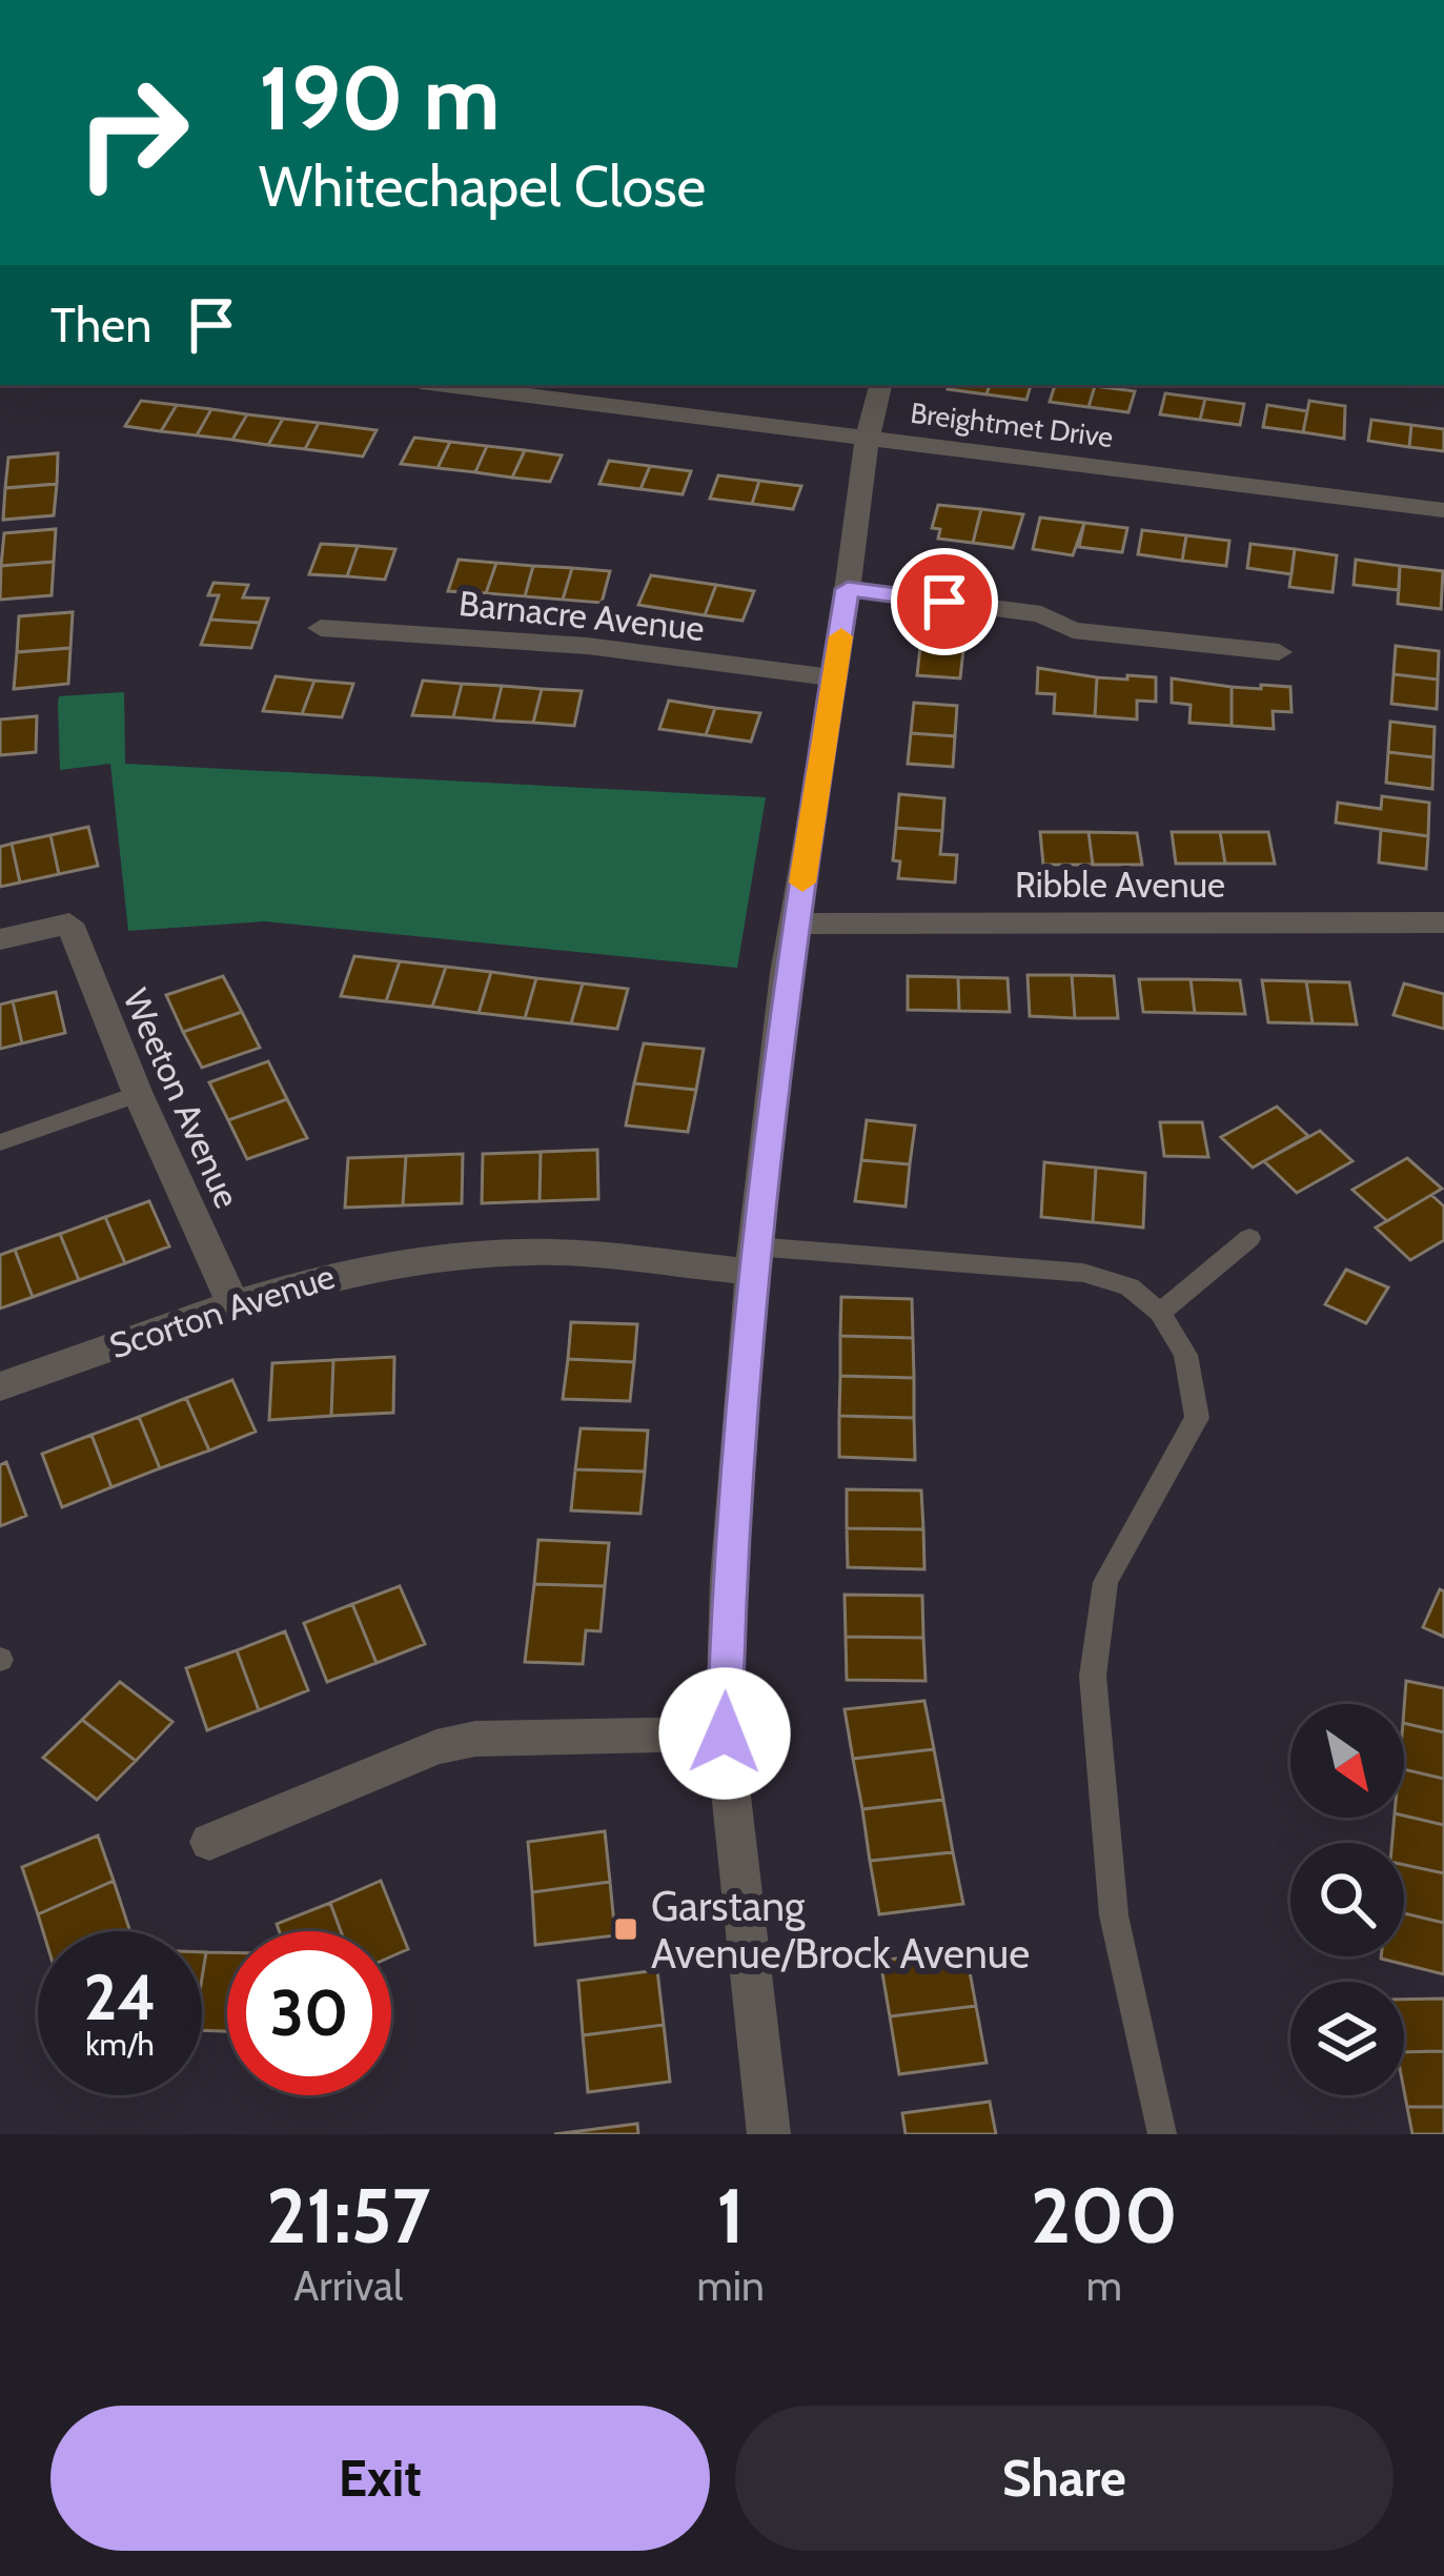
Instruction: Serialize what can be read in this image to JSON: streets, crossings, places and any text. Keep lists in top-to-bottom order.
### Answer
{
  "streets": {
    "street": [
      "Breightmet Drive",
      "Barnacre Avenue",
      "Ribble Avenue",
      "Weeton Avenue",
      "Scorton Avenue"
    ]
  },
  "crossings": [
    ["Weeton Avenue", "Scorton Avenue"]
  ],
  "places": {
    "transit": ["Garstang Avenue/Brock Avenue"]
  },
  "north": "bottom right",
  "page": {
    "turn": ["190 m", "Whitechapel Close"],
    "then": "Then",
    "speed": "24 km/h",
    "limit": "30",
    "eta": [
      "21:57",
      "Arrival",
      "1",
      "min",
      "200",
      "m"
    ],
    "buttons": ["Exit", "Share"]
  }
}
